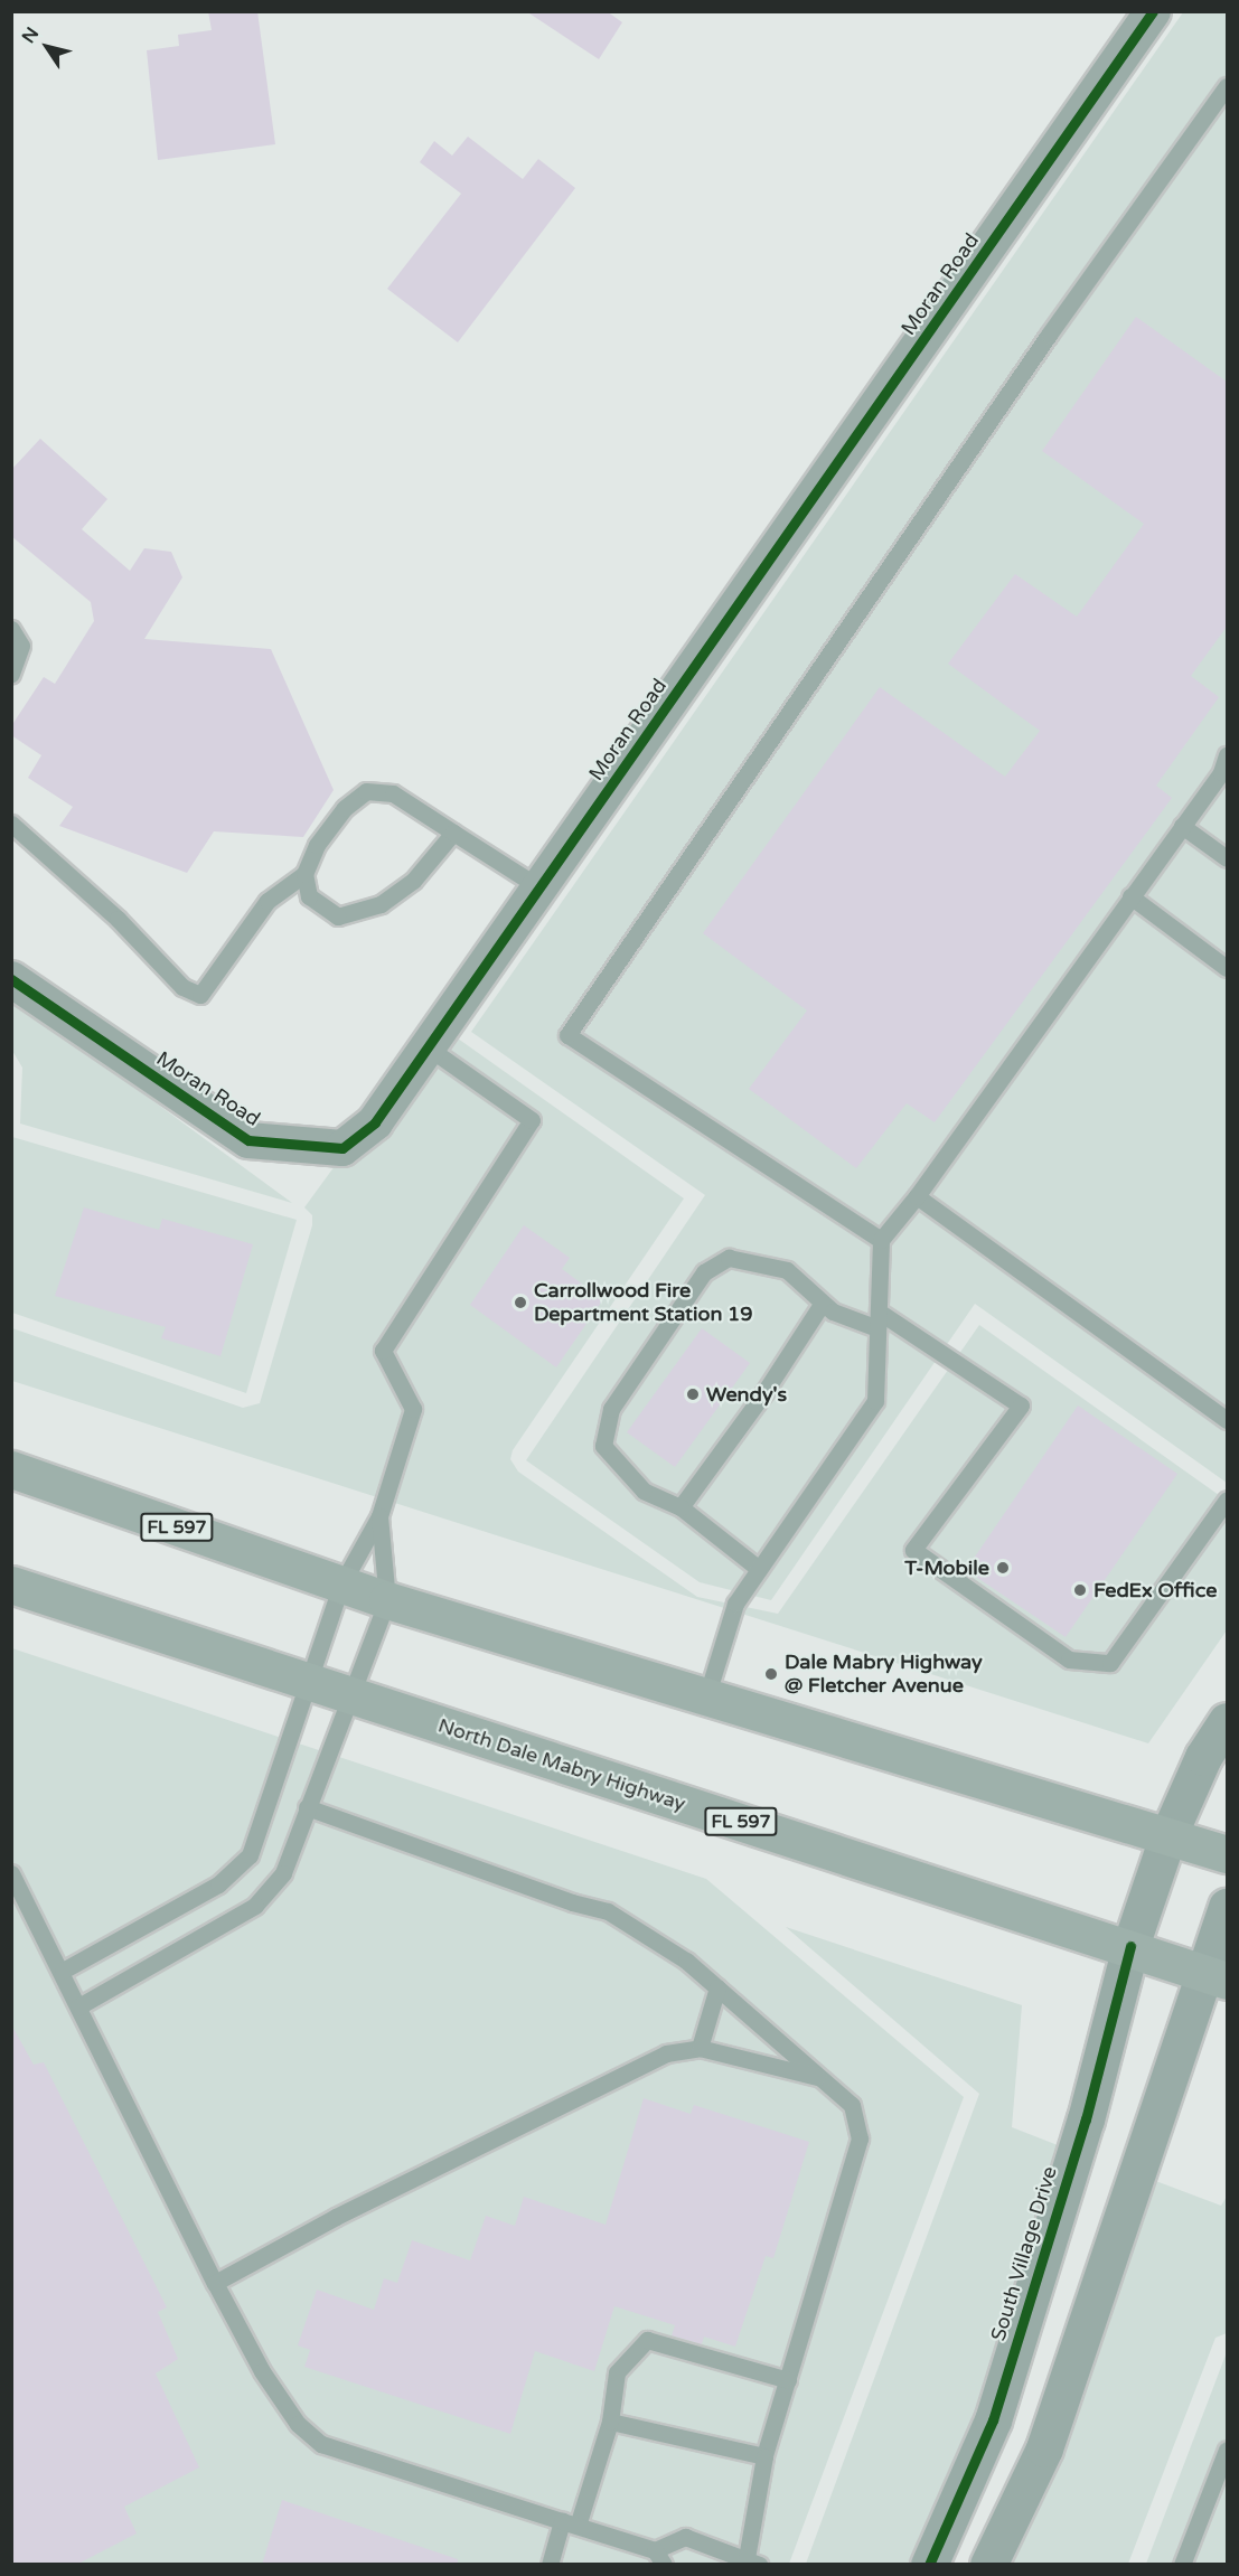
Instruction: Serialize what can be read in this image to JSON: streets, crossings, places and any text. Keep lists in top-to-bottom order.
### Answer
{
  "streets": {
    "main road": ["FL 597", "North Dale Mabry Highway"],
    "street": ["Moran Road", "South Village Drive"]
  },
  "crossings": [
    ["FL 597", "South Village Drive"],
    ["North Dale Mabry Highway", "South Village Drive"]
  ],
  "places": [
    "Carrollwood Fire Department Station 19",
    "Wendy's",
    "T-Mobile",
    "FedEx Office",
    "Dale Mabry Highway @ Fletcher Avenue"
  ],
  "north": "top left"
}
